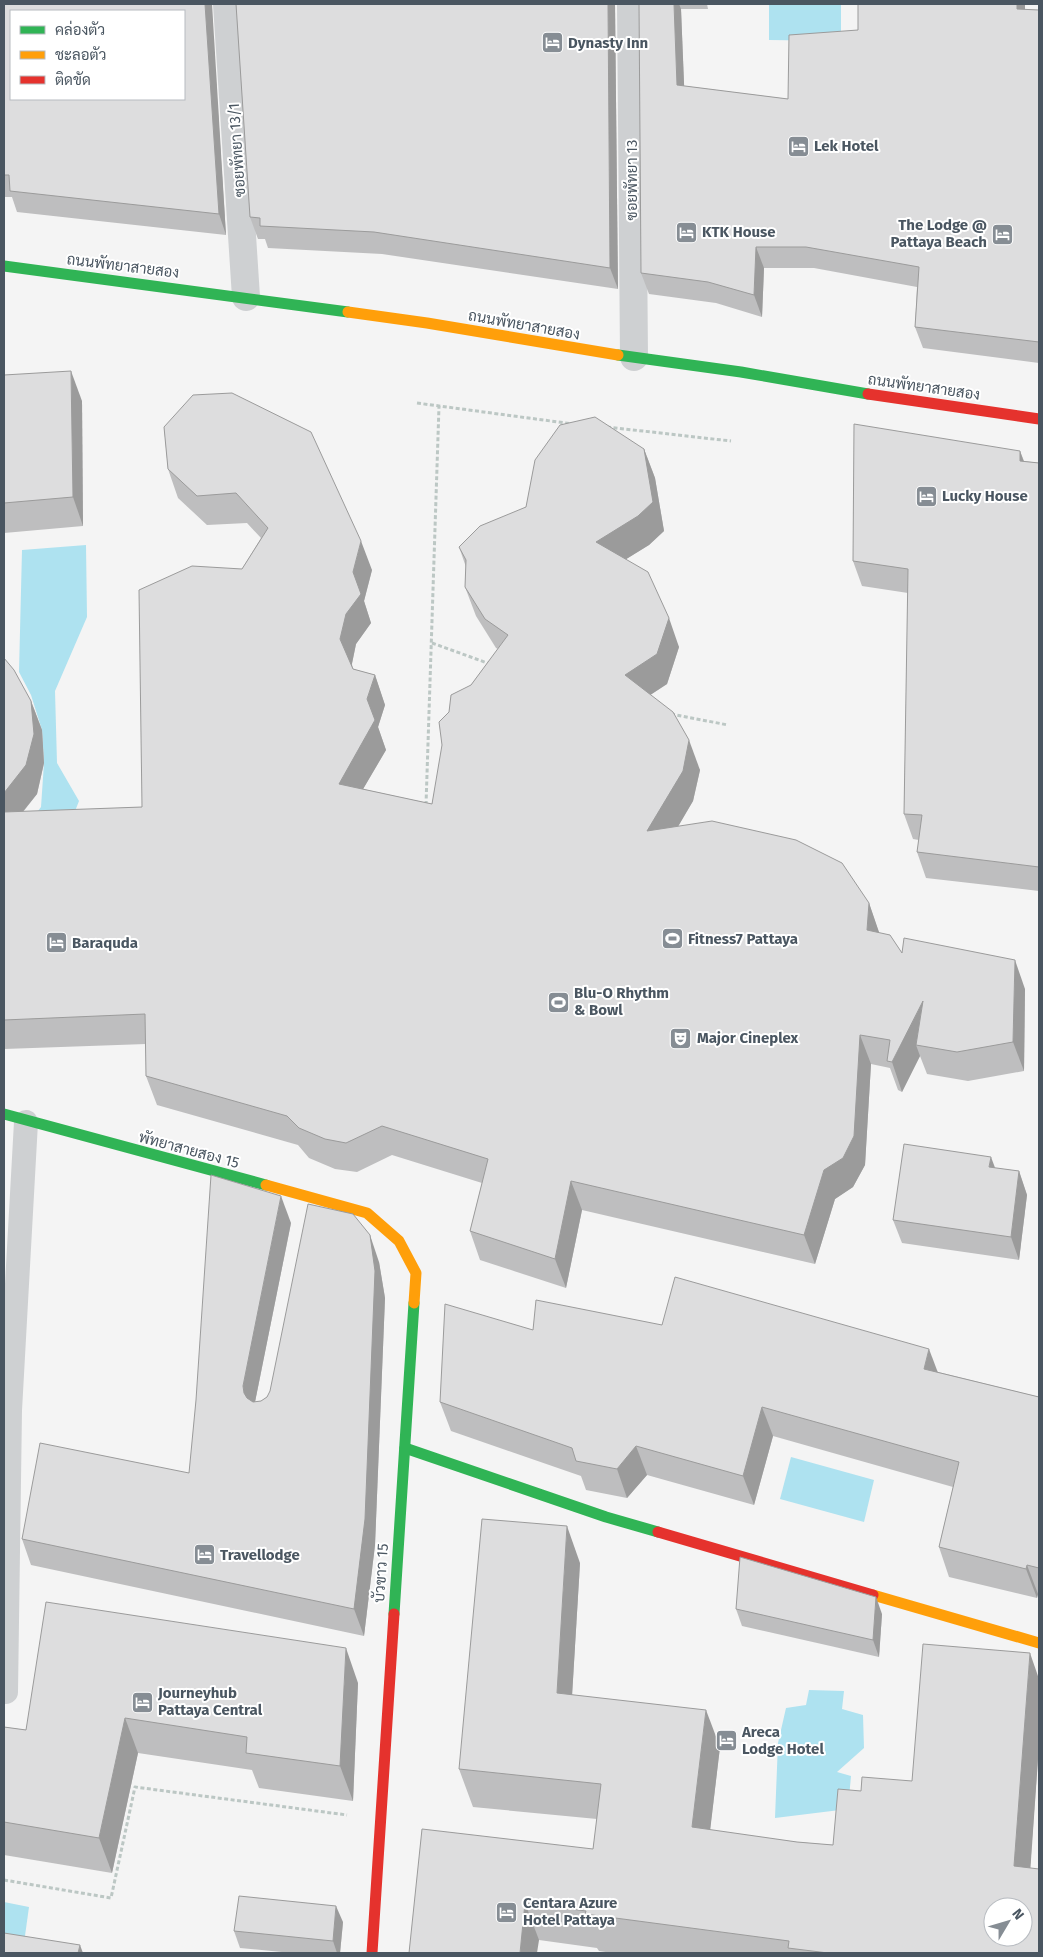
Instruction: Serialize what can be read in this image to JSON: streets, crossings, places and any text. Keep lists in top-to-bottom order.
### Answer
{
  "streets": {
    "street": [
      "ซอยพัทยา 13/1",
      "ซอยพัทยา 13",
      "ถนนพัทยาสายสอง",
      "พัทยาสายสอง 15",
      "บัวขาว 15"
    ]
  },
  "crossings": [
    ["ซอยพัทยา 13/1", "ถนนพัทยาสายสอง"],
    ["ซอยพัทยา 13", "ถนนพัทยาสายสอง"],
    ["พัทยาสายสอง 15", "บัวขาว 15"]
  ],
  "places": {
    "hotel": [
      "Dynasty Inn",
      "Lek Hotel",
      "KTK House",
      "The Lodge @ Pattaya Beach",
      "Lucky House",
      "Baraquda",
      "Travellodge",
      "Journeyhub Pattaya Central",
      "Areca Lodge Hotel",
      "Centara Azure Hotel Pattaya"
    ],
    "sports": ["Fitness7 Pattaya", "Blu-O Rhythm & Bowl"],
    "theatre": ["Major Cineplex"]
  },
  "legend": ["คล่องตัว", "ชะลอตัว", "ติดขัด"],
  "north": "top right"
}
